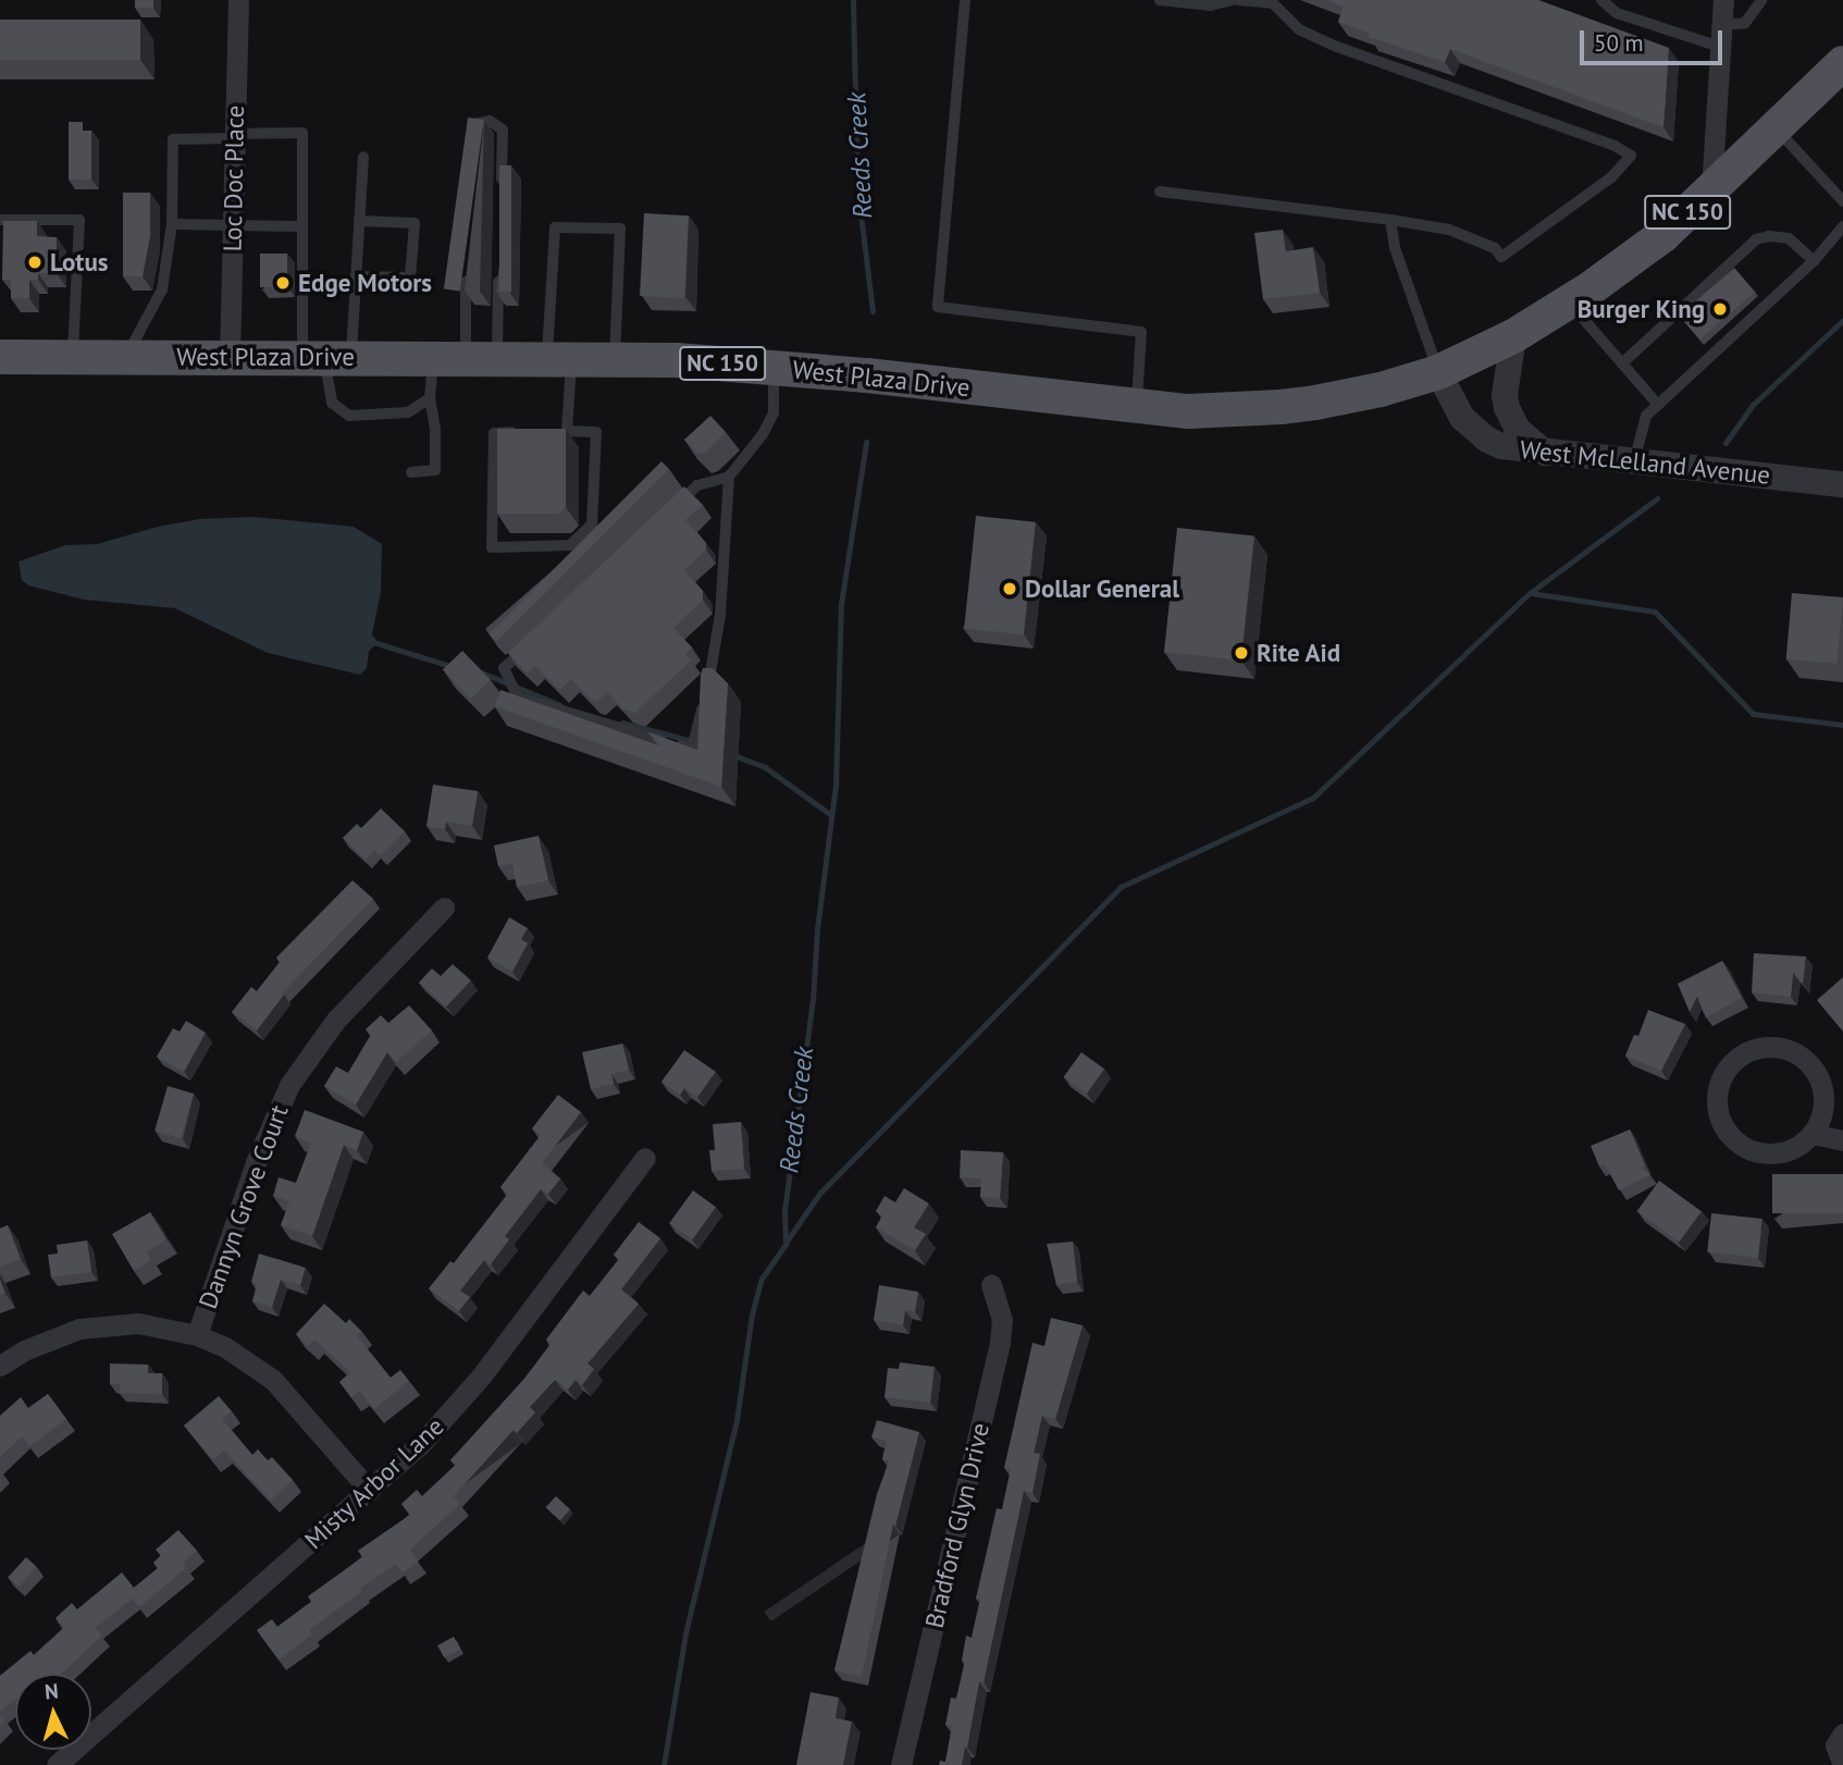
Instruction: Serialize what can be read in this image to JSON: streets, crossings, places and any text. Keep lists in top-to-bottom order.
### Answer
{
  "streets": {
    "main road": ["NC 150", "West Plaza Drive"],
    "street": [
      "Loc Doc Place",
      "West McLelland Avenue",
      "Dannyn Grove Court",
      "Misty Arbor Lane",
      "Bradford Glyn Drive"
    ]
  },
  "crossings": [
    ["Loc Doc Place", "West Plaza Drive"],
    ["NC 150", "West Plaza Drive"],
    ["NC 150", "West McLelland Avenue"],
    ["West Plaza Drive", "West McLelland Avenue"]
  ],
  "water": ["Reeds Creek"],
  "places": [
    "Lotus",
    "Edge Motors",
    "Burger King",
    "Dollar General",
    "Rite Aid"
  ],
  "scale_bar": "50 m",
  "north": "top"
}
